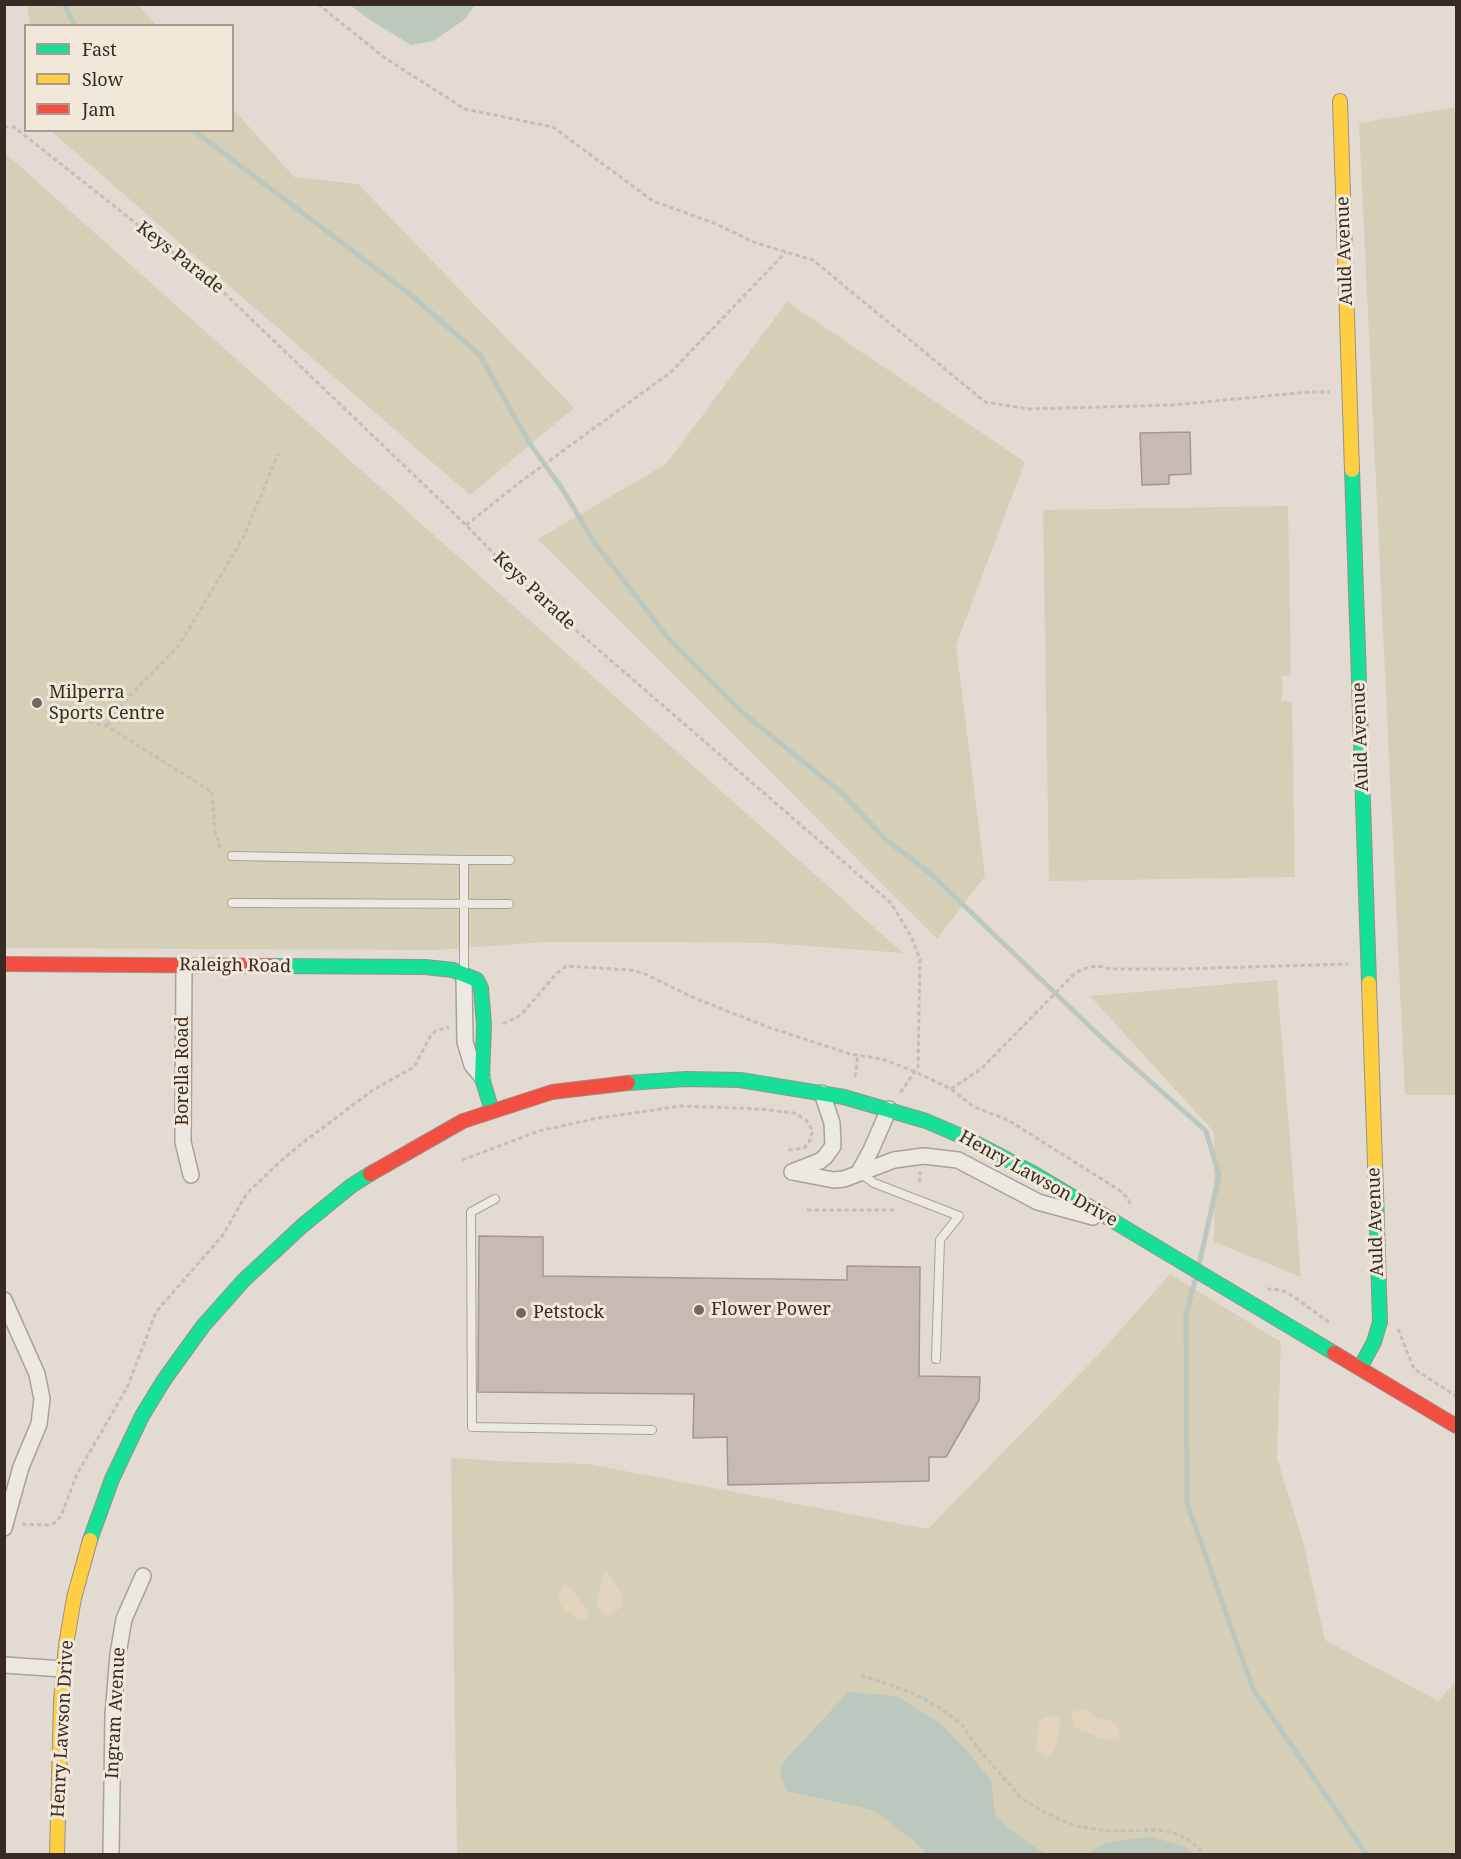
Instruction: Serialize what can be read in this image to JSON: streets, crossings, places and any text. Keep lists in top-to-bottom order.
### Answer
{
  "streets": {
    "main road": ["Auld Avenue", "Raleigh Road", "Henry Lawson Drive"],
    "street": ["Borella Road", "Ingram Avenue"],
    "path": ["Keys Parade"]
  },
  "crossings": [
    ["Auld Avenue", "Henry Lawson Drive"],
    ["Raleigh Road", "Borella Road"]
  ],
  "places": ["Milperra Sports Centre", "Flower Power", "Petstock"],
  "legend": ["Fast", "Slow", "Jam"]
}
